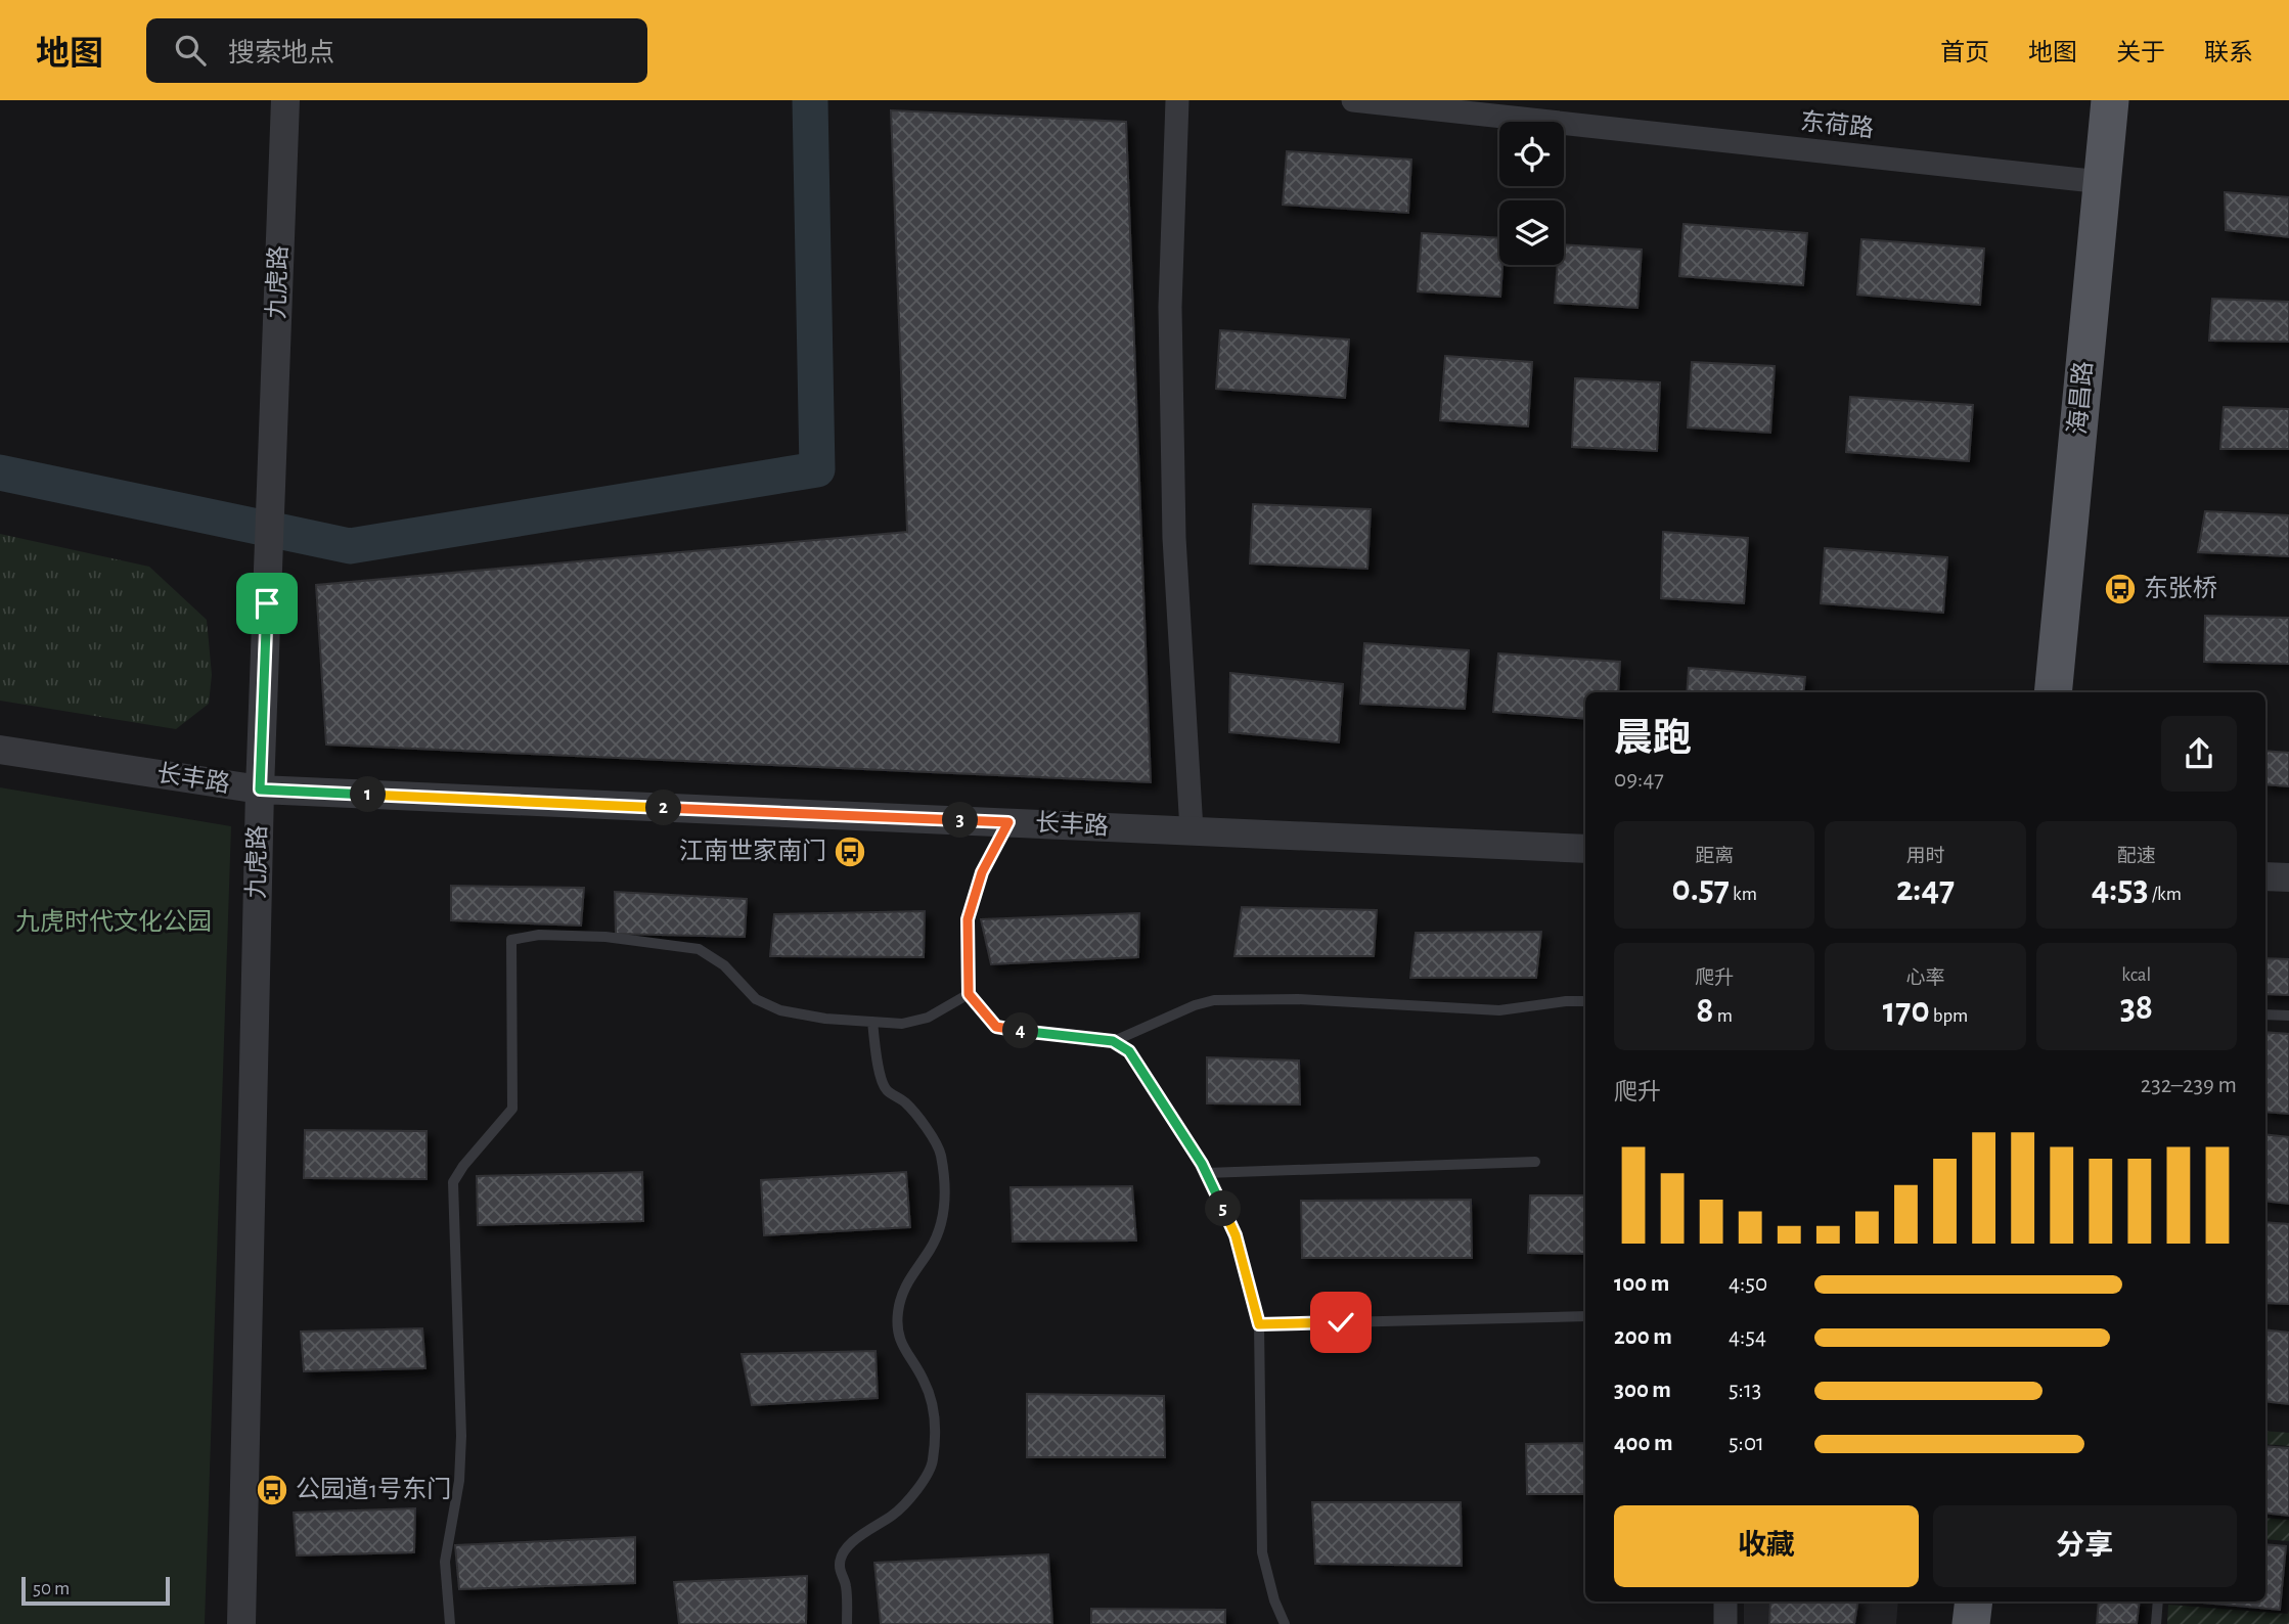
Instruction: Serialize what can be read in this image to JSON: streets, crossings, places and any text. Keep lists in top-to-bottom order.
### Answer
{
  "streets": {
    "main road": ["海昌路"],
    "street": ["东荷路", "九虎路", "长丰路"]
  },
  "crossings": [
    ["东荷路", "海昌路"],
    ["九虎路", "长丰路"]
  ],
  "parks": ["九虎时代文化公园"],
  "places": {
    "bus stop": ["东张桥", "江南世家南门", "公园道1号东门"]
  },
  "scale_bar": "50 m",
  "page": {
    "header": "地图",
    "search": "搜索地点",
    "nav": [
      "首页",
      "地图",
      "关于",
      "联系"
    ],
    "heading": ["晨跑", "09:47"],
    "pins": [
      "1",
      "2",
      "3",
      "4",
      "5"
    ],
    "stats": [
      ["距离", "0.57 km"],
      ["用时", "2:47"],
      ["配速", "4:53 /km"],
      ["爬升", "8 m"],
      ["心率", "170 bpm"],
      ["kcal", "38"]
    ],
    "chart": ["爬升", "232–239 m"],
    "list": [
      {
        "name": "100 m",
        "note": "4:50"
      },
      {
        "name": "200 m",
        "note": "4:54"
      },
      {
        "name": "300 m",
        "note": "5:13"
      },
      {
        "name": "400 m",
        "note": "5:01"
      }
    ],
    "buttons": ["收藏", "分享"],
    "scale": "50 m"
  }
}
